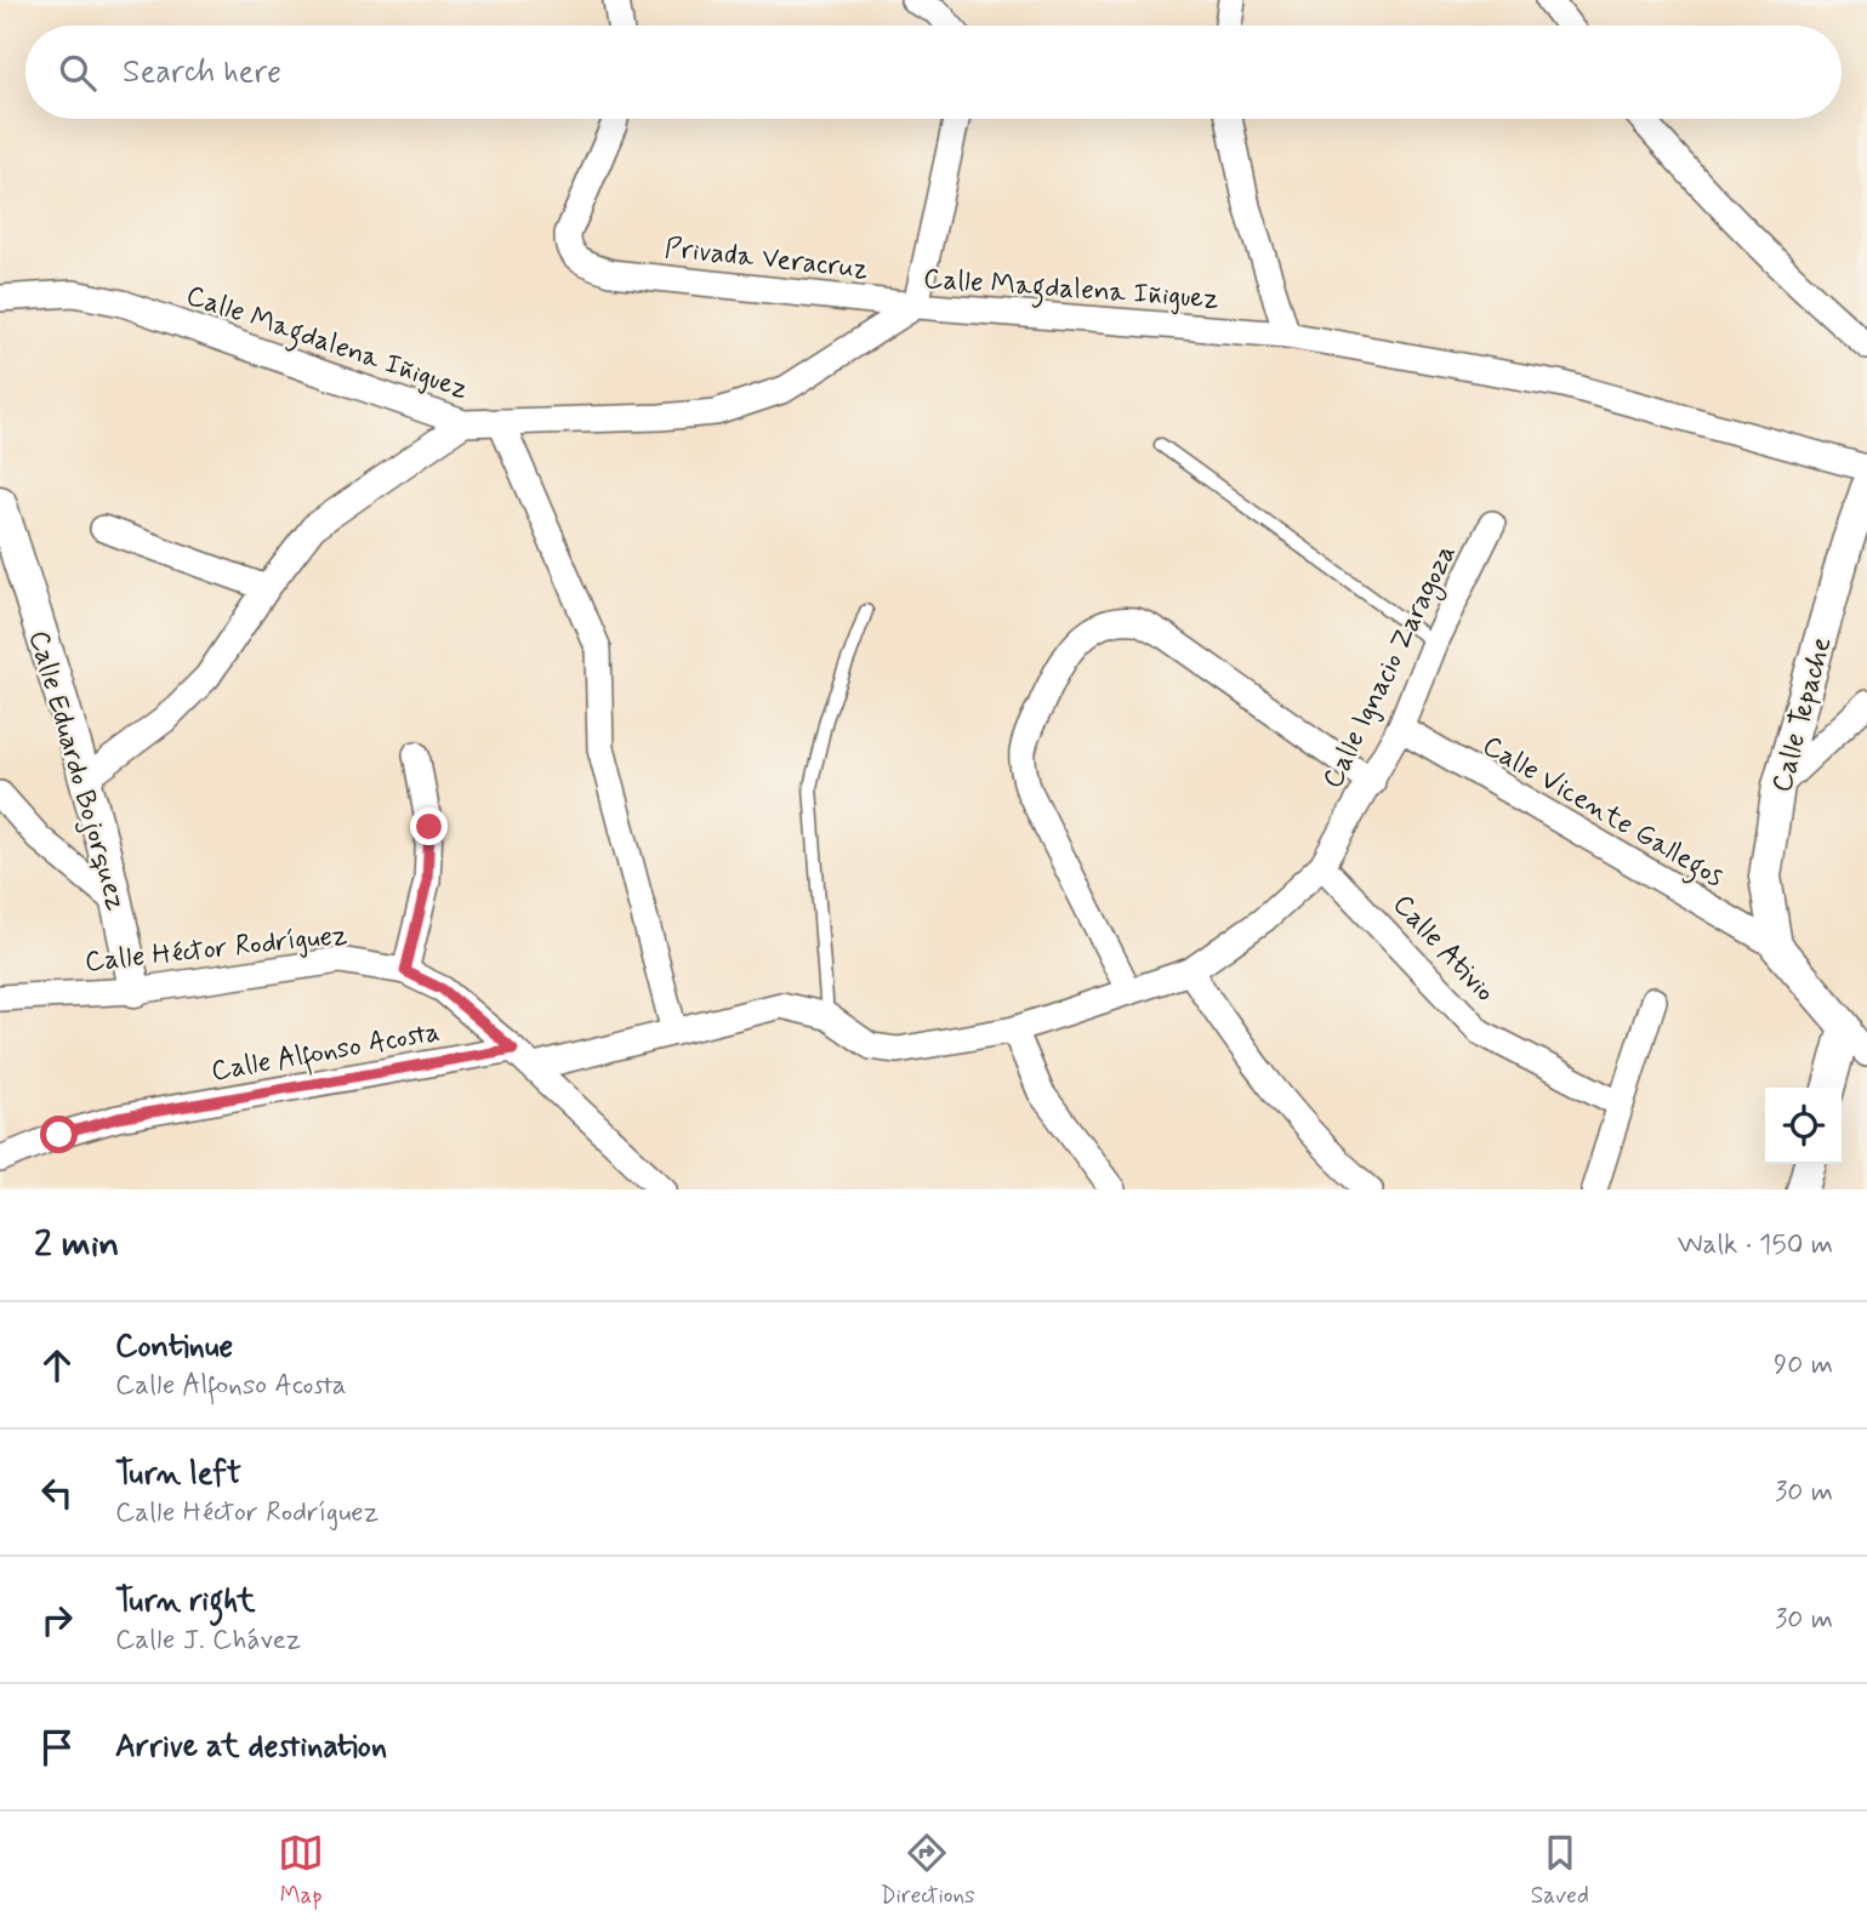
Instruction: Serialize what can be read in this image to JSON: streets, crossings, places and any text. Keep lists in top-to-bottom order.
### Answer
{
  "streets": {
    "street": [
      "Privada Veracruz",
      "Calle Magdalena Iñiguez",
      "Calle Ignacio Zaragoza",
      "Calle Tepache",
      "Calle Eduardo Bojorquez",
      "Calle Vicente Gallegos",
      "Calle Héctor Rodríguez",
      "Calle Ativio",
      "Calle Alfonso Acosta"
    ]
  },
  "crossings": [
    ["Privada Veracruz", "Calle Magdalena Iñiguez"],
    ["Calle Ignacio Zaragoza", "Calle Vicente Gallegos"],
    ["Calle Ignacio Zaragoza", "Calle Ativio"],
    ["Calle Tepache", "Calle Vicente Gallegos"],
    ["Calle Eduardo Bojorquez", "Calle Héctor Rodríguez"],
    ["Calle Héctor Rodríguez", "Calle Alfonso Acosta"]
  ],
  "page": {
    "search": "Search here",
    "heading": ["2 min", "Walk · 150 m"],
    "list": [
      ["Continue", "Calle Alfonso Acosta", "90 m"],
      ["Turn left", "Calle Héctor Rodríguez", "30 m"],
      ["Turn right", "Calle J. Chávez", "30 m"],
      "Arrive at destination"
    ],
    "nav": ["Map", "Directions", "Saved"]
  }
}
